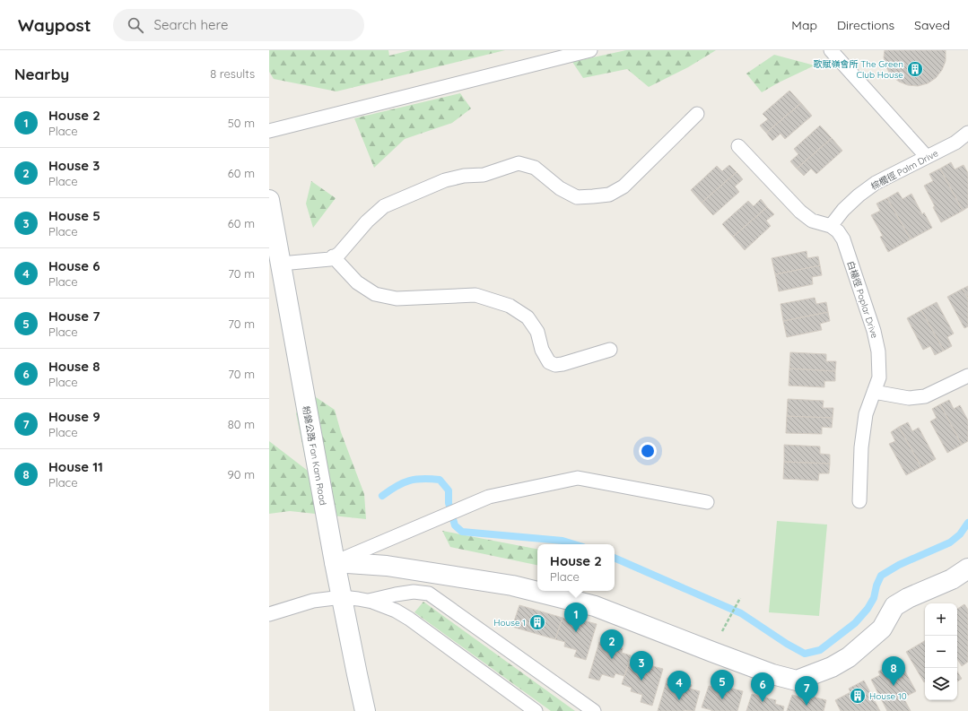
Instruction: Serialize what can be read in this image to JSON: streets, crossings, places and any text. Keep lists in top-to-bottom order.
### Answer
{
  "streets": {
    "street": ["粉錦公路 Fan Kam Road"],
    "lane": ["棕櫚徑 Palm Drive", "白楊徑 Poplar Drive"]
  },
  "crossings": [
    ["棕櫚徑 Palm Drive", "白楊徑 Poplar Drive"]
  ],
  "places": {
    "building": ["歌賦嶺會所 The Green Club House", "House 1", "House 10"]
  },
  "page": {
    "header": "Waypost",
    "search": "Search here",
    "nav": ["Map", "Directions", "Saved"],
    "heading": ["Nearby", "8 results"],
    "list": [
      {
        "mark": "1",
        "name": "House 2",
        "note": "Place",
        "value": "50 m"
      },
      {
        "mark": "2",
        "name": "House 3",
        "note": "Place",
        "value": "60 m"
      },
      {
        "mark": "3",
        "name": "House 5",
        "note": "Place",
        "value": "60 m"
      },
      {
        "mark": "4",
        "name": "House 6",
        "note": "Place",
        "value": "70 m"
      },
      {
        "mark": "5",
        "name": "House 7",
        "note": "Place",
        "value": "70 m"
      },
      {
        "mark": "6",
        "name": "House 8",
        "note": "Place",
        "value": "70 m"
      },
      {
        "mark": "7",
        "name": "House 9",
        "note": "Place",
        "value": "80 m"
      },
      {
        "mark": "8",
        "name": "House 11",
        "note": "Place",
        "value": "90 m"
      }
    ],
    "popup": ["House 2", "Place"],
    "pins": [
      "1",
      "2",
      "3",
      "8",
      "5",
      "4",
      "6",
      "7"
    ],
    "map_buttons": ["+", "−"]
  }
}
